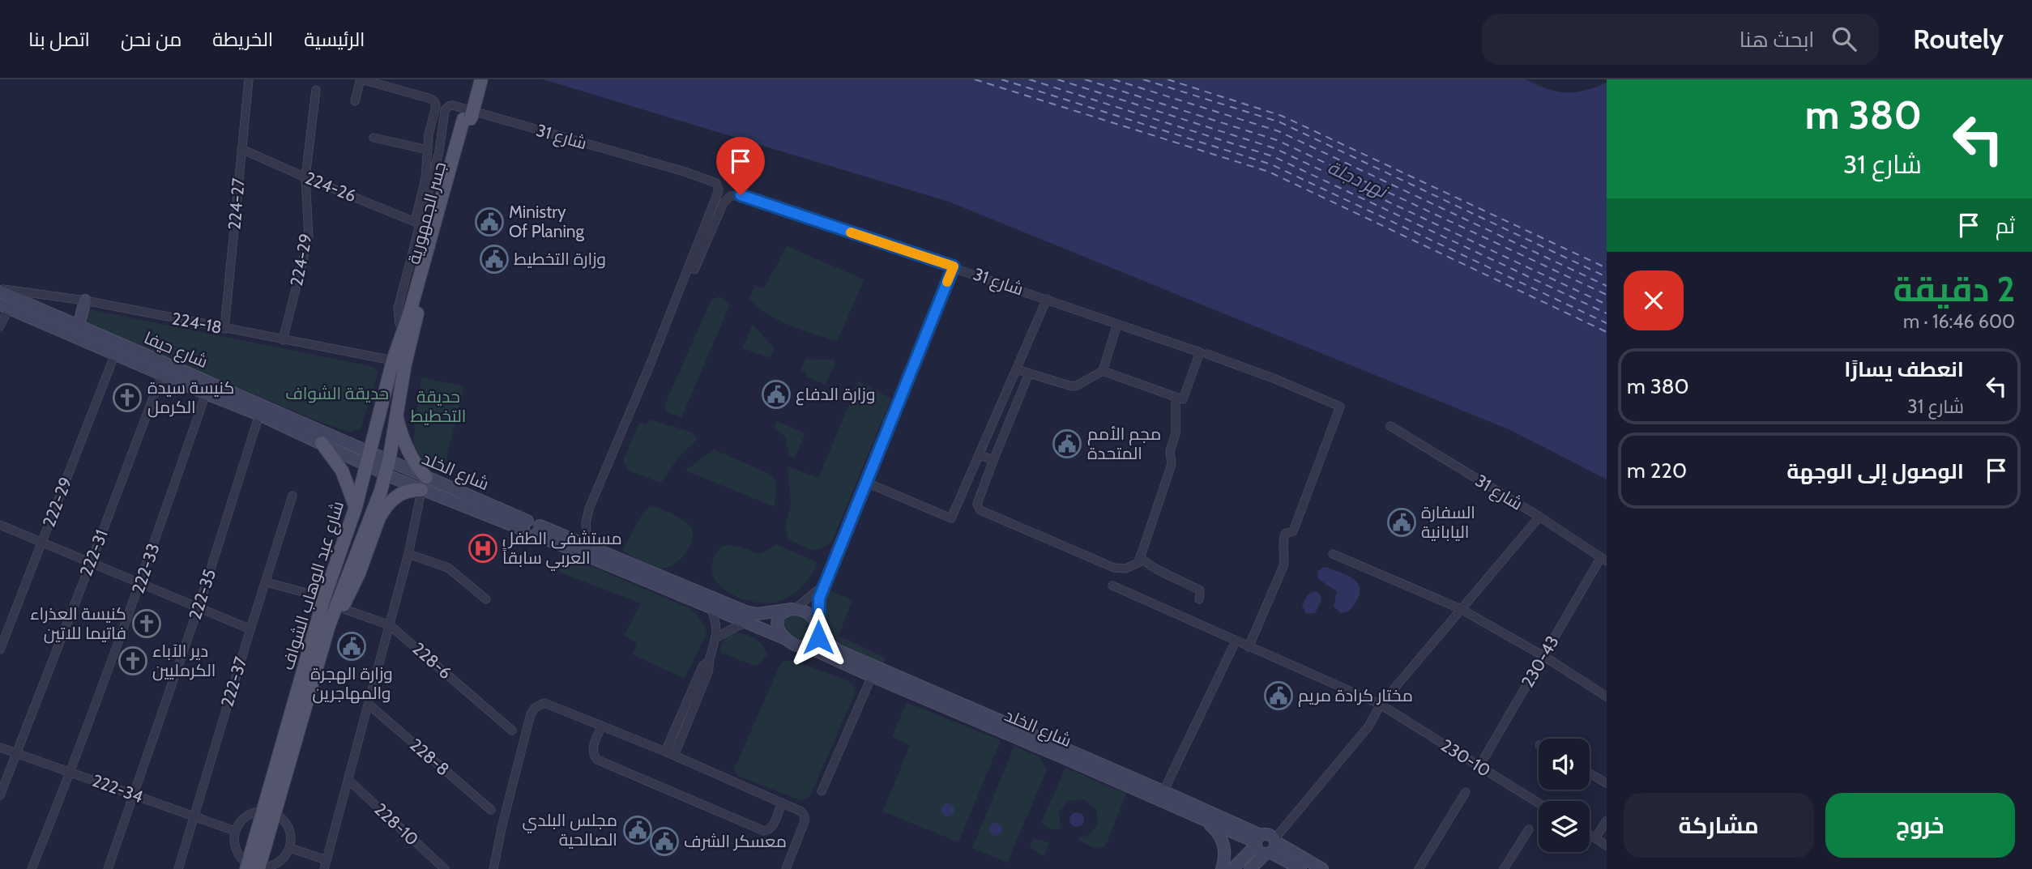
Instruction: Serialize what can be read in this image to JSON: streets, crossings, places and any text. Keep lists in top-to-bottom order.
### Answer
{
  "streets": {
    "main road": [
      "جسر الجمهورية",
      "شارع حيفا",
      "شارع الخلد",
      "شارع عبد الوهاب الشواف"
    ],
    "street": [
      "شارع 31",
      "224-26",
      "224-27",
      "224-29",
      "224-18",
      "222-29",
      "222-31",
      "222-33",
      "222-35",
      "228-6",
      "230-43",
      "222-37",
      "228-8",
      "230-10",
      "222-34",
      "228-10"
    ]
  },
  "crossings": [
    ["شارع 31", "224-26"],
    ["شارع 31", "230-43"],
    ["شارع 31", "230-10"],
    ["224-26", "224-27"],
    ["224-26", "224-29"],
    ["224-27", "224-18"],
    ["جسر الجمهورية", "شارع عبد الوهاب الشواف"],
    ["224-29", "224-18"],
    ["224-18", "شارع حيفا"],
    ["224-18", "شارع عبد الوهاب الشواف"],
    ["شارع حيفا", "شارع الخلد"],
    ["شارع حيفا", "222-29"],
    ["شارع حيفا", "222-31"],
    ["شارع حيفا", "222-33"],
    ["شارع حيفا", "شارع عبد الوهاب الشواف"],
    ["شارع حيفا", "222-35"],
    ["شارع الخلد", "شارع عبد الوهاب الشواف"],
    ["222-31", "222-34"],
    ["222-33", "222-34"],
    ["222-35", "222-34"],
    ["230-43", "230-10"],
    ["222-37", "222-34"]
  ],
  "water": ["نهر دجلة"],
  "parks": ["حديقة الشواف", "حديقة التخطيط"],
  "places": {
    "public building": [
      "Ministry Of Planing",
      "وزارة التخطيط",
      "وزارة الدفاع",
      "مجم الأمم المتحدة",
      "السفارة اليابانية",
      "وزارة الهجرة والمهاجرين",
      "مختار كرادة مريم",
      "مجلس البلدي الصالحية",
      "معسكر الشرف"
    ],
    "church": ["كنيسة سيدة الكرمل", "كنيسة العذراء فاتيما للاتين", "دير الآباء الكرمليين"],
    "hospital": ["مستشفى الطفل العربي سابقاً"]
  },
  "page": {
    "header": "Routely",
    "search": "ابحث هنا",
    "nav": [
      "الرئيسية",
      "الخريطة",
      "من نحن",
      "اتصل بنا"
    ],
    "turn": ["380 m", "شارع 31"],
    "then": "ثم",
    "heading": ["2 دقيقة", "600 m · 16:46"],
    "list": [
      {
        "name": "انعطف يسارًا",
        "note": "شارع 31",
        "value": "380 m"
      },
      {
        "name": "الوصول إلى الوجهة",
        "value": "220 m"
      }
    ],
    "buttons": ["خروج", "مشاركة"]
  }
}
